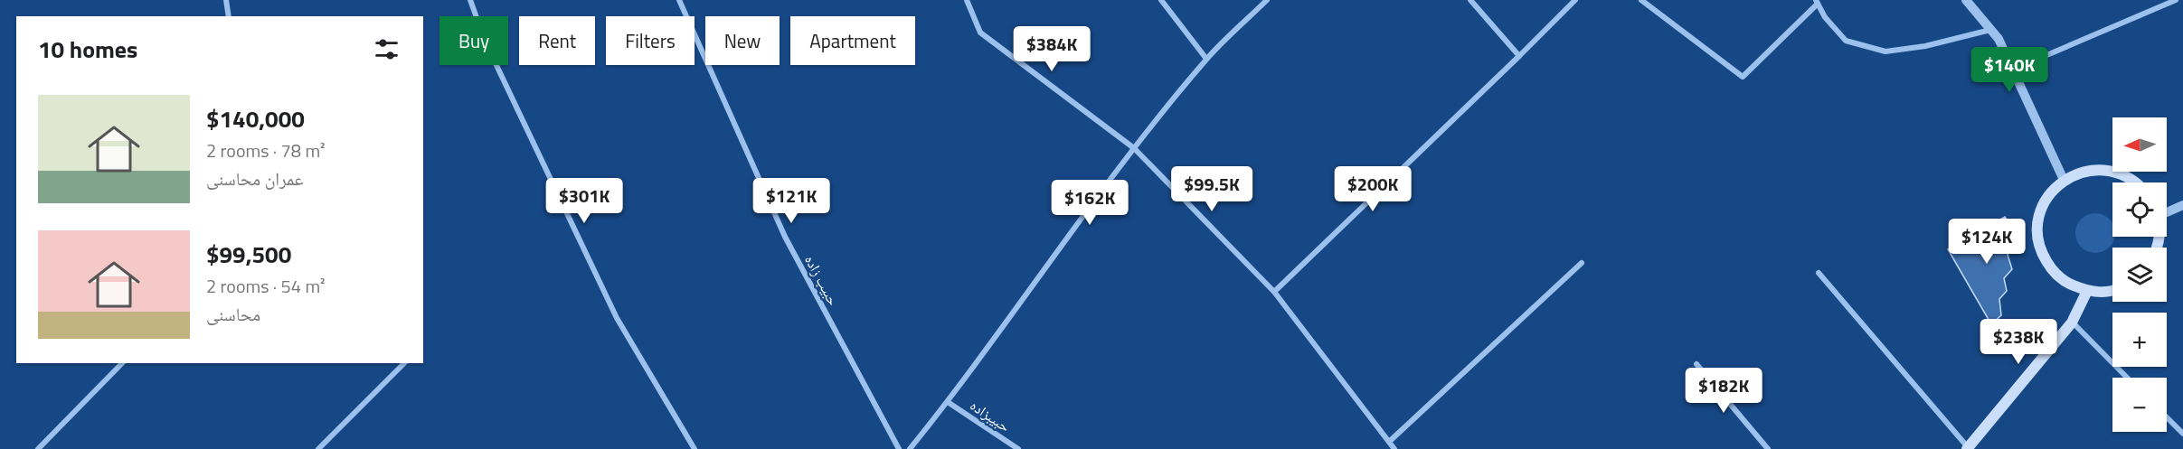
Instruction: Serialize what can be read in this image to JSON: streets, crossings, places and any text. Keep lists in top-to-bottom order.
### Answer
{
  "streets": {
    "street": ["حبیب زاده", "حبیبزاده"]
  },
  "north": "left",
  "page": {
    "chip": [
      "Buy",
      "Rent",
      "Filters",
      "New",
      "Apartment"
    ],
    "heading": "10 homes",
    "price": [
      "$384K",
      "$140K",
      "$99.5K",
      "$200K",
      "$301K",
      "$121K",
      "$162K",
      "$124K",
      "$238K",
      "$182K"
    ],
    "list": [
      {
        "name": "$140,000",
        "note": "2 rooms · 78 m² · عمران محاسنی"
      },
      {
        "name": "$99,500",
        "note": "2 rooms · 54 m² · محاسنی"
      }
    ],
    "map_buttons": ["+", "−"]
  }
}
